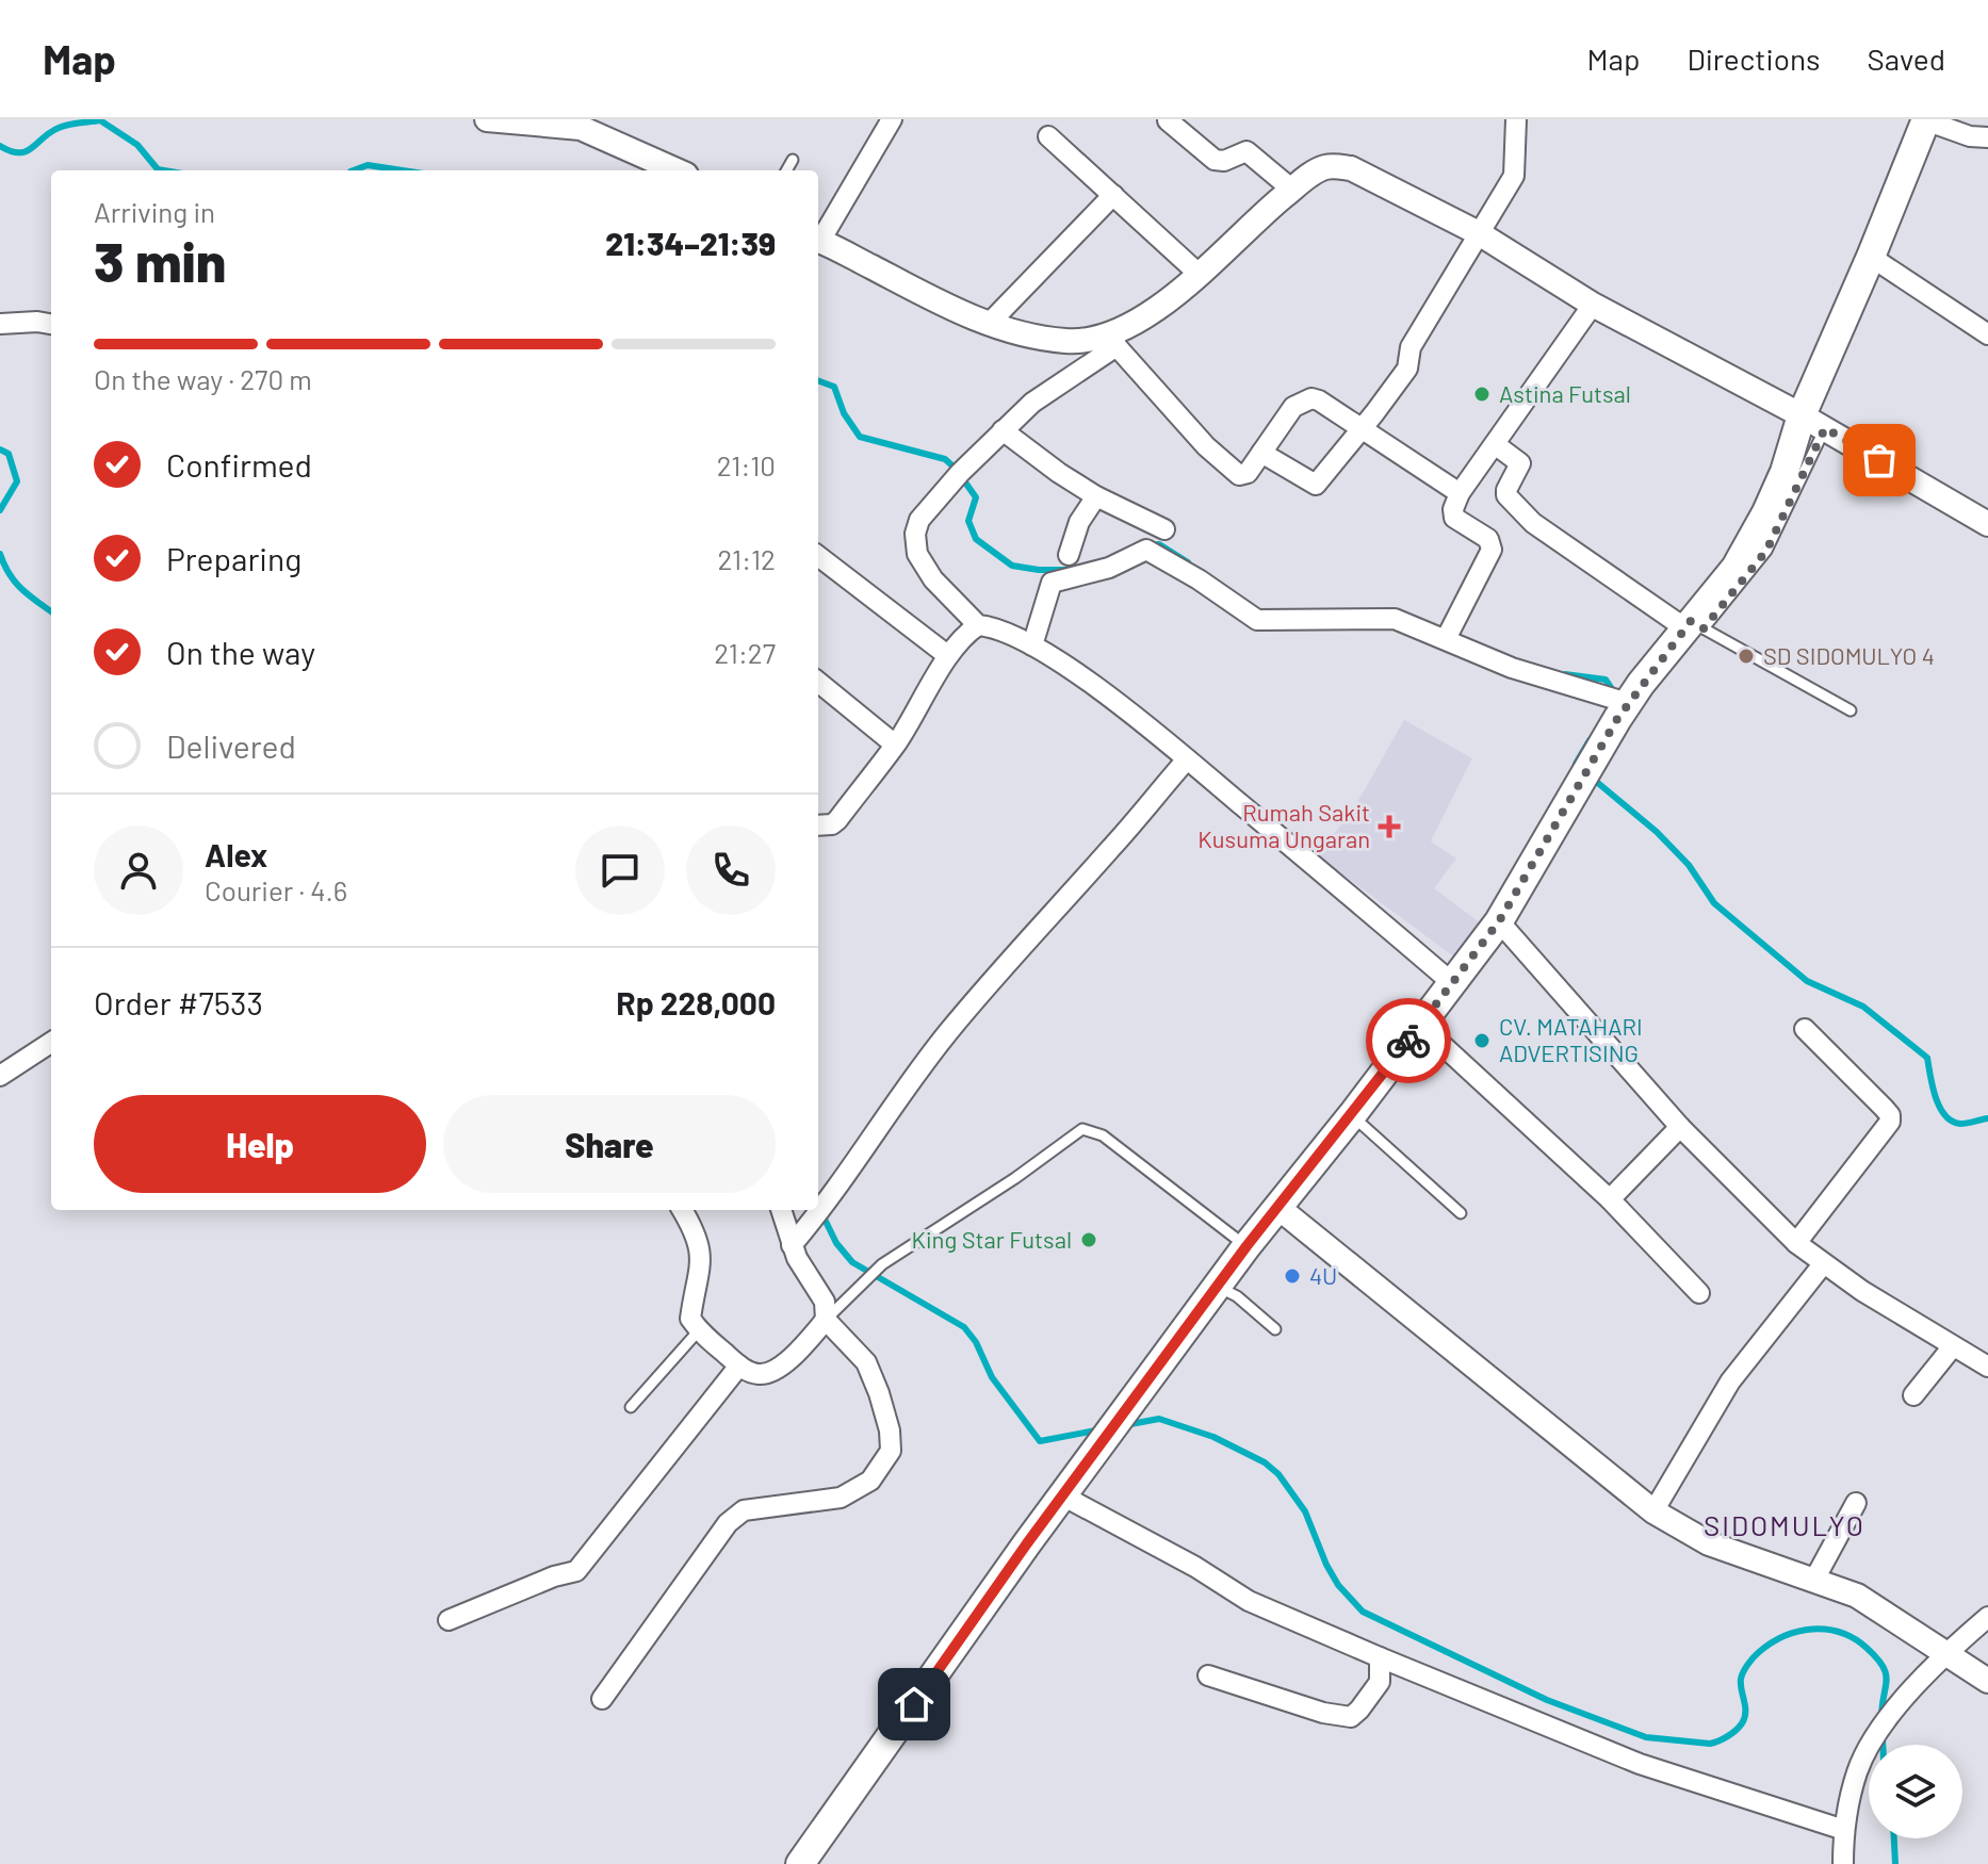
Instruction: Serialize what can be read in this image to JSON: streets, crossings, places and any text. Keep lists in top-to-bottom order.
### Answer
{
  "districts": ["SIDOMULYO"],
  "places": {
    "other": [
      "Astina Futsal",
      "SD SIDOMULYO 4",
      "CV. MATAHARI ADVERTISING",
      "King Star Futsal",
      "4U"
    ],
    "health": ["Rumah Sakit Kusuma Ungaran"]
  },
  "page": {
    "header": "Map",
    "nav": ["Map", "Directions", "Saved"],
    "heading": ["3 min", "Arriving in", "21:34–21:39"],
    "panel": [
      "Alex",
      "Courier · 4.6",
      "Order #7533",
      "Rp 228,000"
    ],
    "bar": "On the way · 270 m",
    "list": [
      ["Confirmed", "21:10"],
      ["Preparing", "21:12"],
      ["On the way", "21:27"],
      "Delivered"
    ],
    "buttons": ["Help", "Share"]
  }
}
